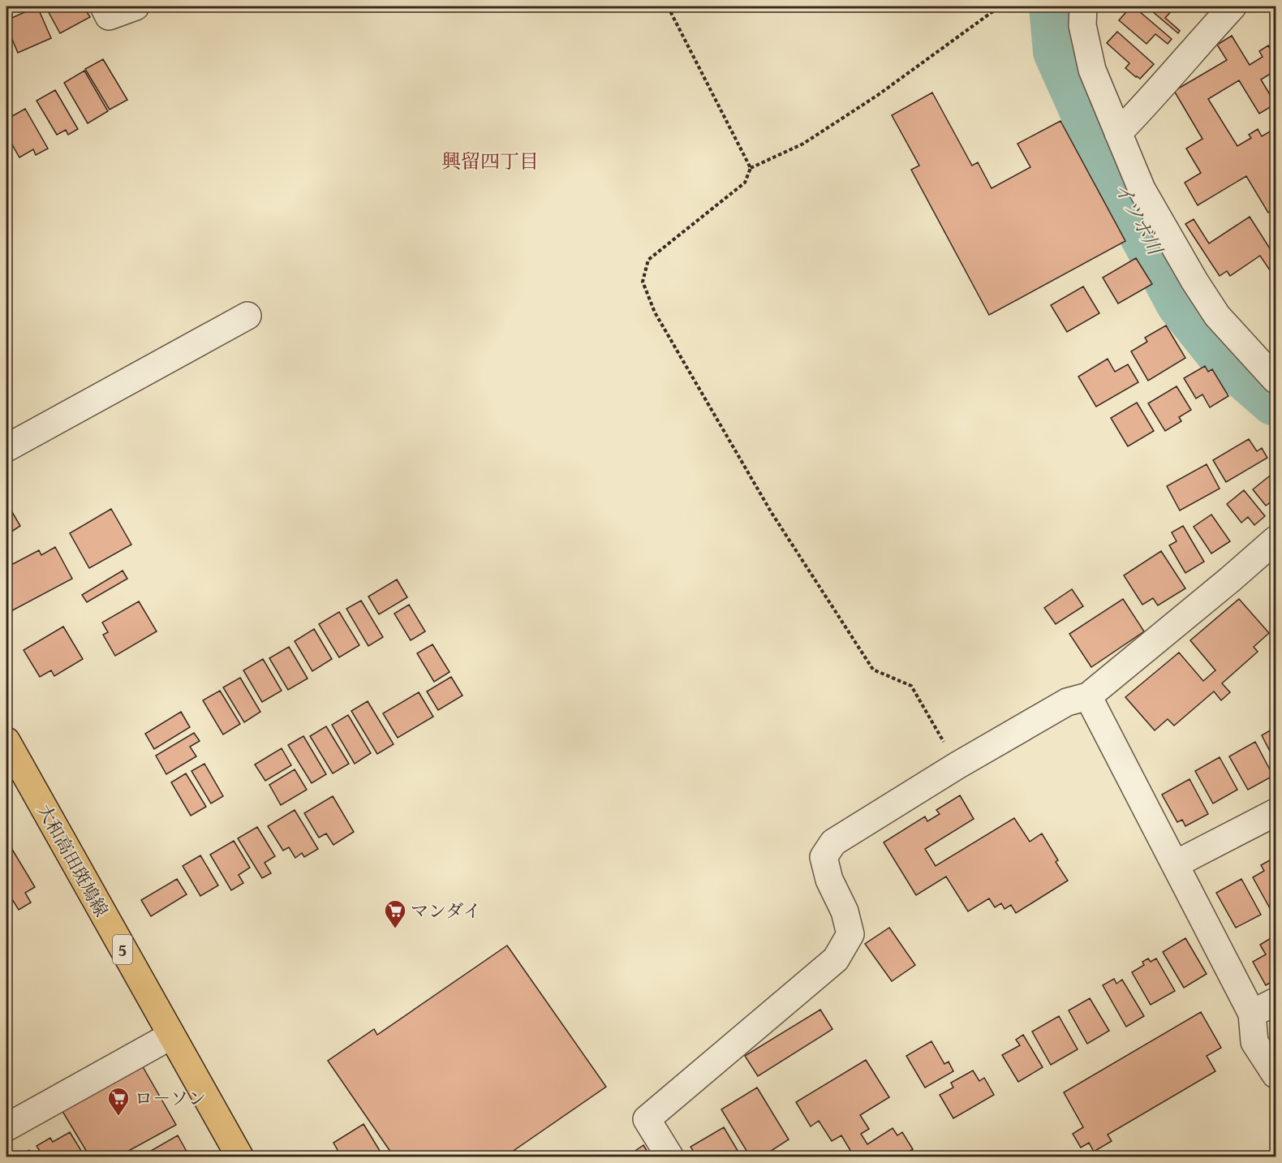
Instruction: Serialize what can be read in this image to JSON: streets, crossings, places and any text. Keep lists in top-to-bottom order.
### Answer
{
  "streets": {
    "main road": ["大和高田斑鳩線", "5"]
  },
  "districts": ["興留四丁目"],
  "water": ["イツボ川"],
  "places": {
    "supermarket": ["マンダイ", "ロ－ソン"]
  }
}
